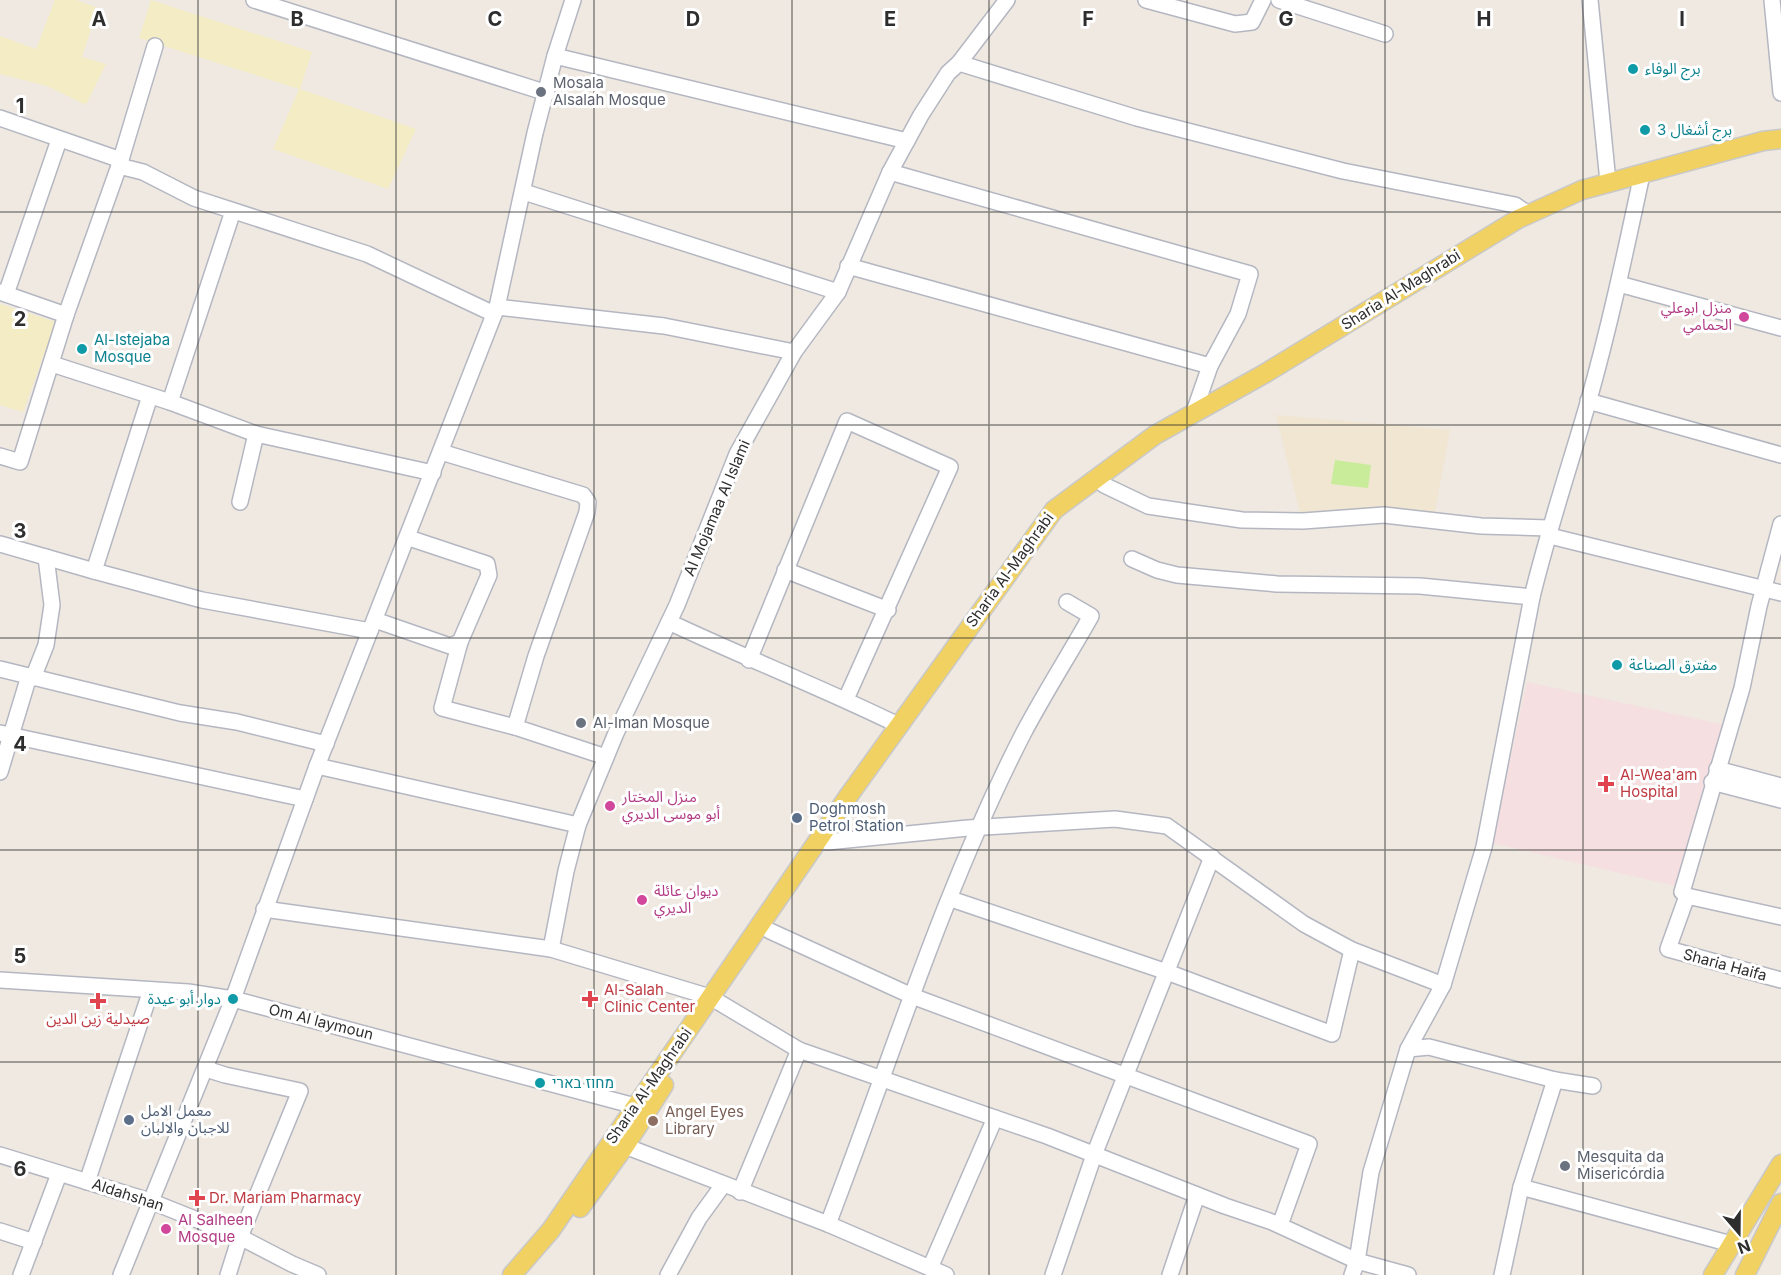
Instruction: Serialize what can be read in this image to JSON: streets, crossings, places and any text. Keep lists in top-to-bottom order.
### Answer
{
  "streets": {
    "main road": ["Sharia Al-Maghrabi"],
    "street": [
      "Al Mojamaa Al Islami",
      "Sharia Haifa",
      "Om Al laymoun",
      "Aldahshan"
    ]
  },
  "crossings": [
    ["Sharia Al-Maghrabi", "Om Al laymoun"]
  ],
  "places": {
    "other": [
      "برج الوفاء",
      "Mosala Alsalah Mosque",
      "برج أشغال 3",
      "منزل ابوعلي الحمامي",
      "Al-Istejaba Mosque",
      "مفترق الصناعة",
      "Al-Iman Mosque",
      "منزل المختار أبو موسى الديري",
      "Doghmosh Petrol Station",
      "ديوان عائلة الديري",
      "دوار أبو عيدة",
      "מחוז בארי",
      "معمل الامل للاجبان والالبان",
      "Angel Eyes Library",
      "Mesquita da Misericórdia",
      "Al Salheen Mosque"
    ],
    "health": [
      "Al-Wea'am Hospital",
      "Al-Salah Clinic Center",
      "صيدلية زين الدين",
      "Dr. Mariam Pharmacy"
    ]
  },
  "north": "bottom",
  "grid": {
    "columns": [
      "A",
      "B",
      "C",
      "D",
      "E",
      "F",
      "G",
      "H",
      "I"
    ],
    "rows": [
      "1",
      "2",
      "3",
      "4",
      "5",
      "6"
    ]
  }
}
